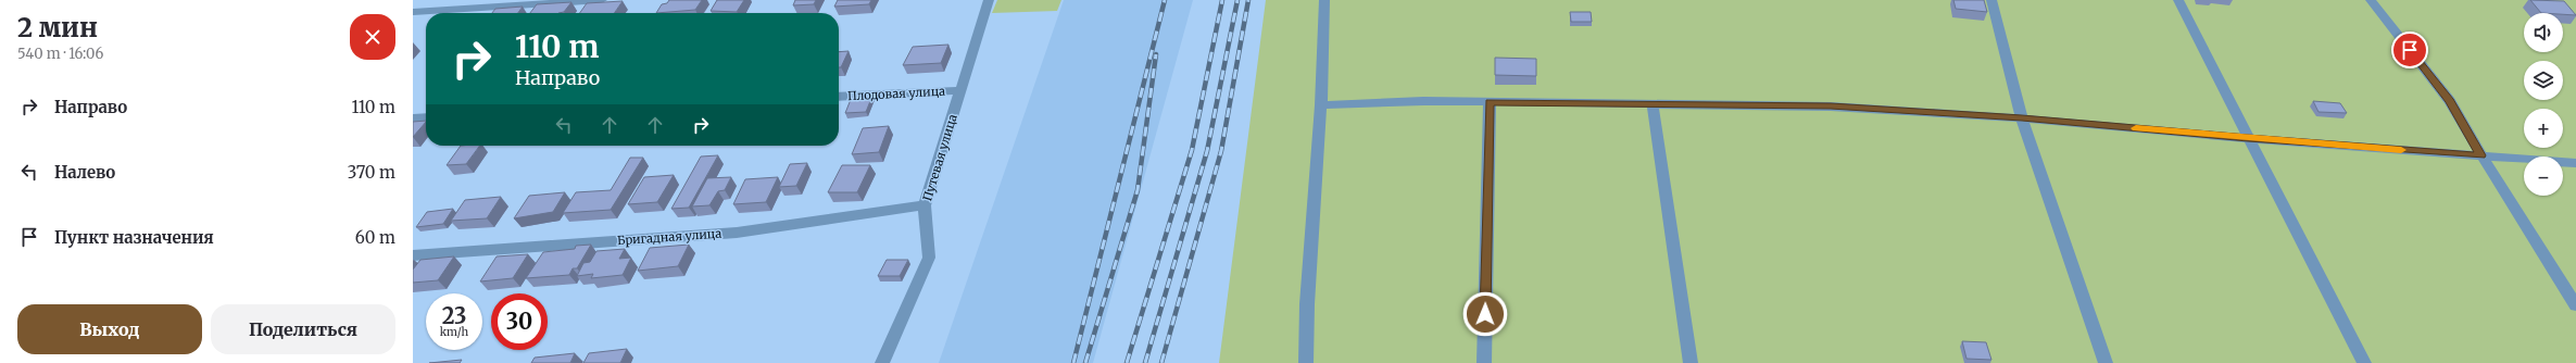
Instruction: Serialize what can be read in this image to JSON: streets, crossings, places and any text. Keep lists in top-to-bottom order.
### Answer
{
  "streets": {
    "street": ["Плодовая улица", "Путевая улица", "Бригадная улица"]
  },
  "crossings": [
    ["Плодовая улица", "Путевая улица"],
    ["Путевая улица", "Бригадная улица"]
  ],
  "page": {
    "heading": ["2 мин", "540 m · 16:06"],
    "map_buttons": ["+", "−"],
    "turn": ["110 m", "Направо"],
    "list": [
      {
        "name": "Направо",
        "value": "110 m"
      },
      {
        "name": "Налево",
        "value": "370 m"
      },
      {
        "name": "Пункт назначения",
        "value": "60 m"
      }
    ],
    "speed": "23 km/h",
    "limit": "30",
    "buttons": ["Выход", "Поделиться"]
  }
}
